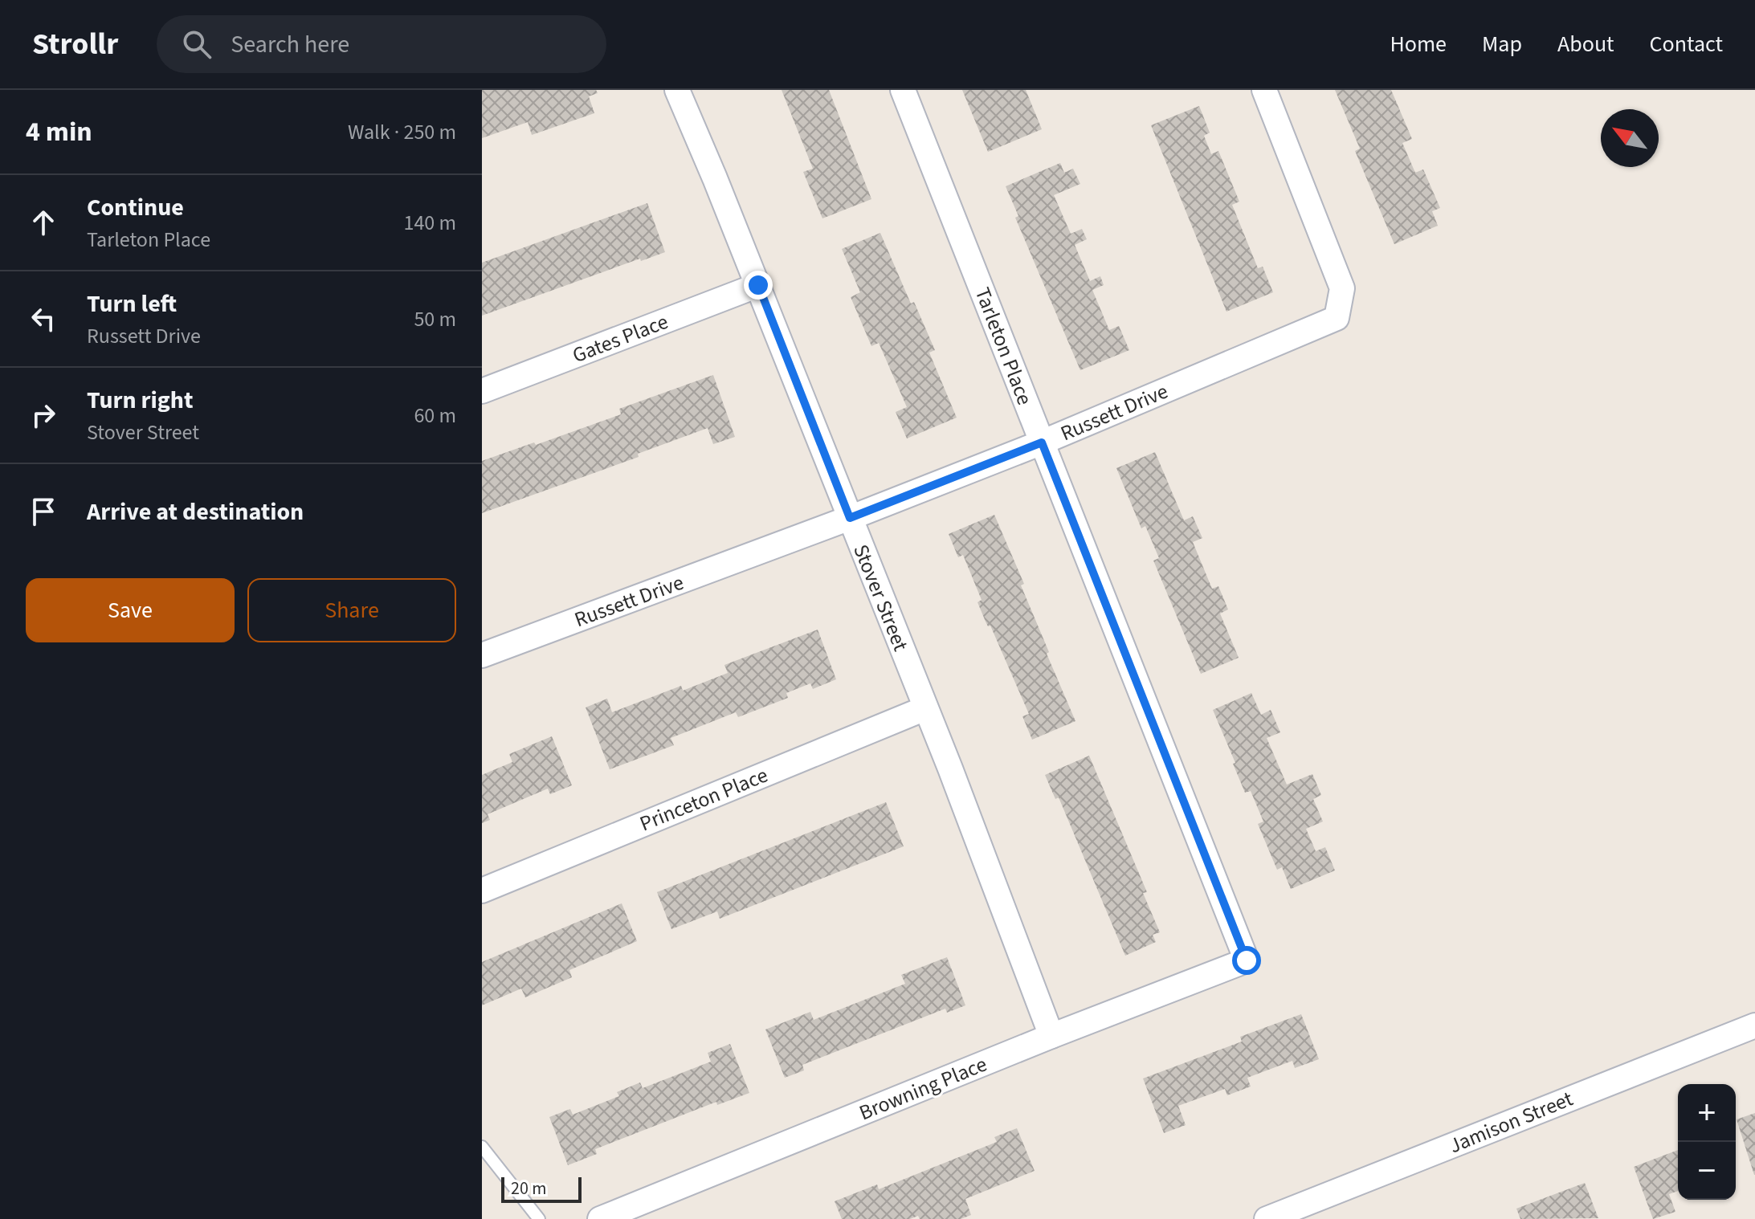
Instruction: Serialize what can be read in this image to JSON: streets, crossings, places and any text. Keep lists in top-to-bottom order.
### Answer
{
  "streets": {
    "street": [
      "Gates Place",
      "Tarleton Place",
      "Russett Drive",
      "Stover Street",
      "Princeton Place",
      "Browning Place",
      "Jamison Street"
    ]
  },
  "crossings": [
    ["Gates Place", "Stover Street"],
    ["Tarleton Place", "Russett Drive"],
    ["Tarleton Place", "Browning Place"],
    ["Russett Drive", "Stover Street"],
    ["Stover Street", "Princeton Place"],
    ["Stover Street", "Browning Place"]
  ],
  "scale_bar": "20 m",
  "north": "top left",
  "page": {
    "header": "Strollr",
    "search": "Search here",
    "nav": [
      "Home",
      "Map",
      "About",
      "Contact"
    ],
    "heading": ["4 min", "Walk · 250 m"],
    "list": [
      ["Continue", "Tarleton Place", "140 m"],
      ["Turn left", "Russett Drive", "50 m"],
      ["Turn right", "Stover Street", "60 m"],
      "Arrive at destination"
    ],
    "buttons": ["Save", "Share"],
    "map_buttons": ["+", "−"],
    "scale": "20 m"
  }
}
